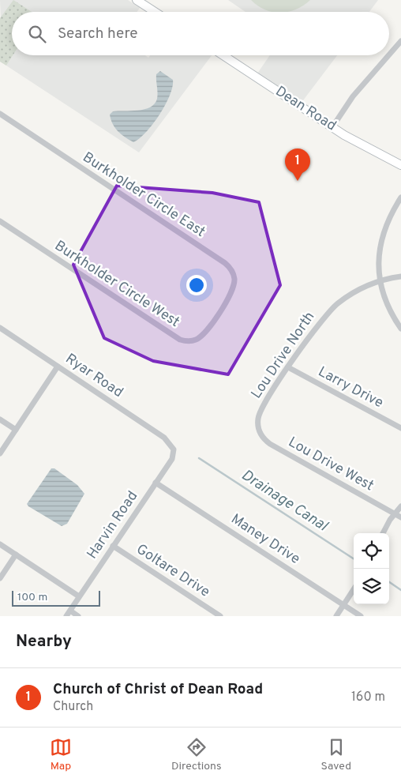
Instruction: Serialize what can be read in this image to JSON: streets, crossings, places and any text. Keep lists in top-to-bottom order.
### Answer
{
  "streets": {
    "main road": ["Dean Road"],
    "street": [
      "Burkholder Circle East",
      "Burkholder Circle West",
      "Lou Drive North",
      "Ryar Road",
      "Larry Drive",
      "Lou Drive West",
      "Harvin Road",
      "Maney Drive",
      "Goltare Drive"
    ]
  },
  "crossings": [
    ["Burkholder Circle East", "Burkholder Circle West"],
    ["Lou Drive North", "Larry Drive"],
    ["Lou Drive North", "Lou Drive West"],
    ["Ryar Road", "Harvin Road"],
    ["Harvin Road", "Maney Drive"],
    ["Harvin Road", "Goltare Drive"]
  ],
  "water": ["Drainage Canal"],
  "scale_bar": "100 m",
  "page": {
    "search": "Search here",
    "pins": "1",
    "scale": "100 m",
    "heading": "Nearby",
    "list": [
      {
        "mark": "1",
        "name": "Church of Christ of Dean Road",
        "note": "Church",
        "value": "160 m"
      }
    ],
    "nav": ["Map", "Directions", "Saved"]
  }
}
